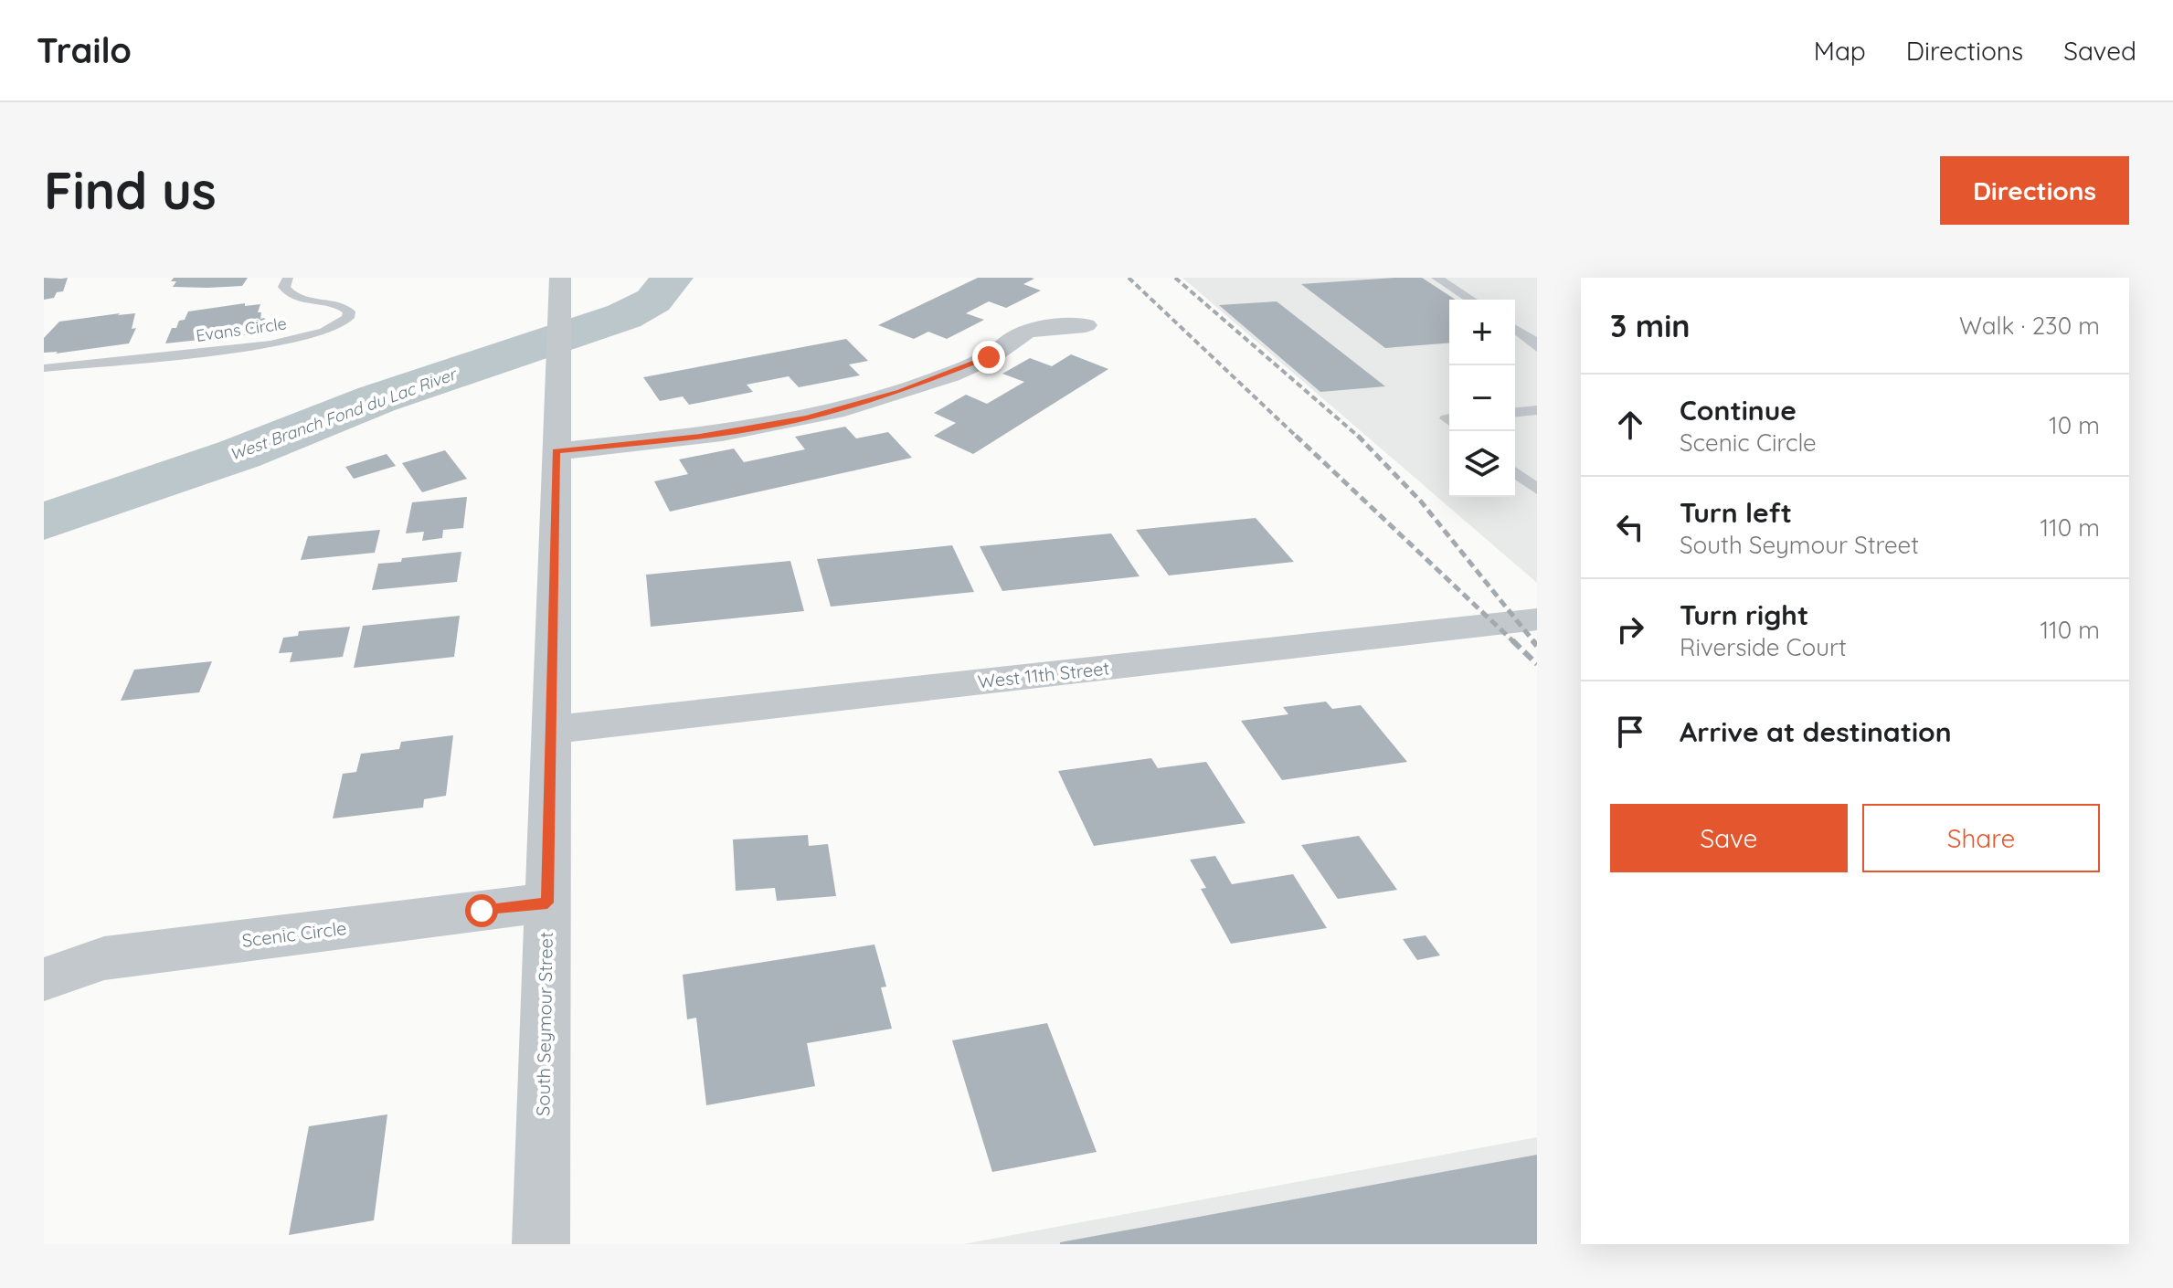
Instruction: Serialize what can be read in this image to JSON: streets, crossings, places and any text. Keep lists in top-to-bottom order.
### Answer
{
  "streets": {
    "street": ["West 11th Street", "Scenic Circle", "South Seymour Street"],
    "lane": ["Evans Circle"]
  },
  "crossings": [
    ["West 11th Street", "South Seymour Street"],
    ["Scenic Circle", "South Seymour Street"]
  ],
  "water": ["West Branch Fond du Lac River"],
  "page": {
    "header": "Trailo",
    "nav": ["Map", "Directions", "Saved"],
    "buttons": [
      "Directions",
      ["Save", "Share"]
    ],
    "title": "Find us",
    "heading": ["3 min", "Walk · 230 m"],
    "map_buttons": ["+", "−"],
    "list": [
      ["Continue", "Scenic Circle", "10 m"],
      ["Turn left", "South Seymour Street", "110 m"],
      ["Turn right", "Riverside Court", "110 m"],
      "Arrive at destination"
    ]
  }
}
